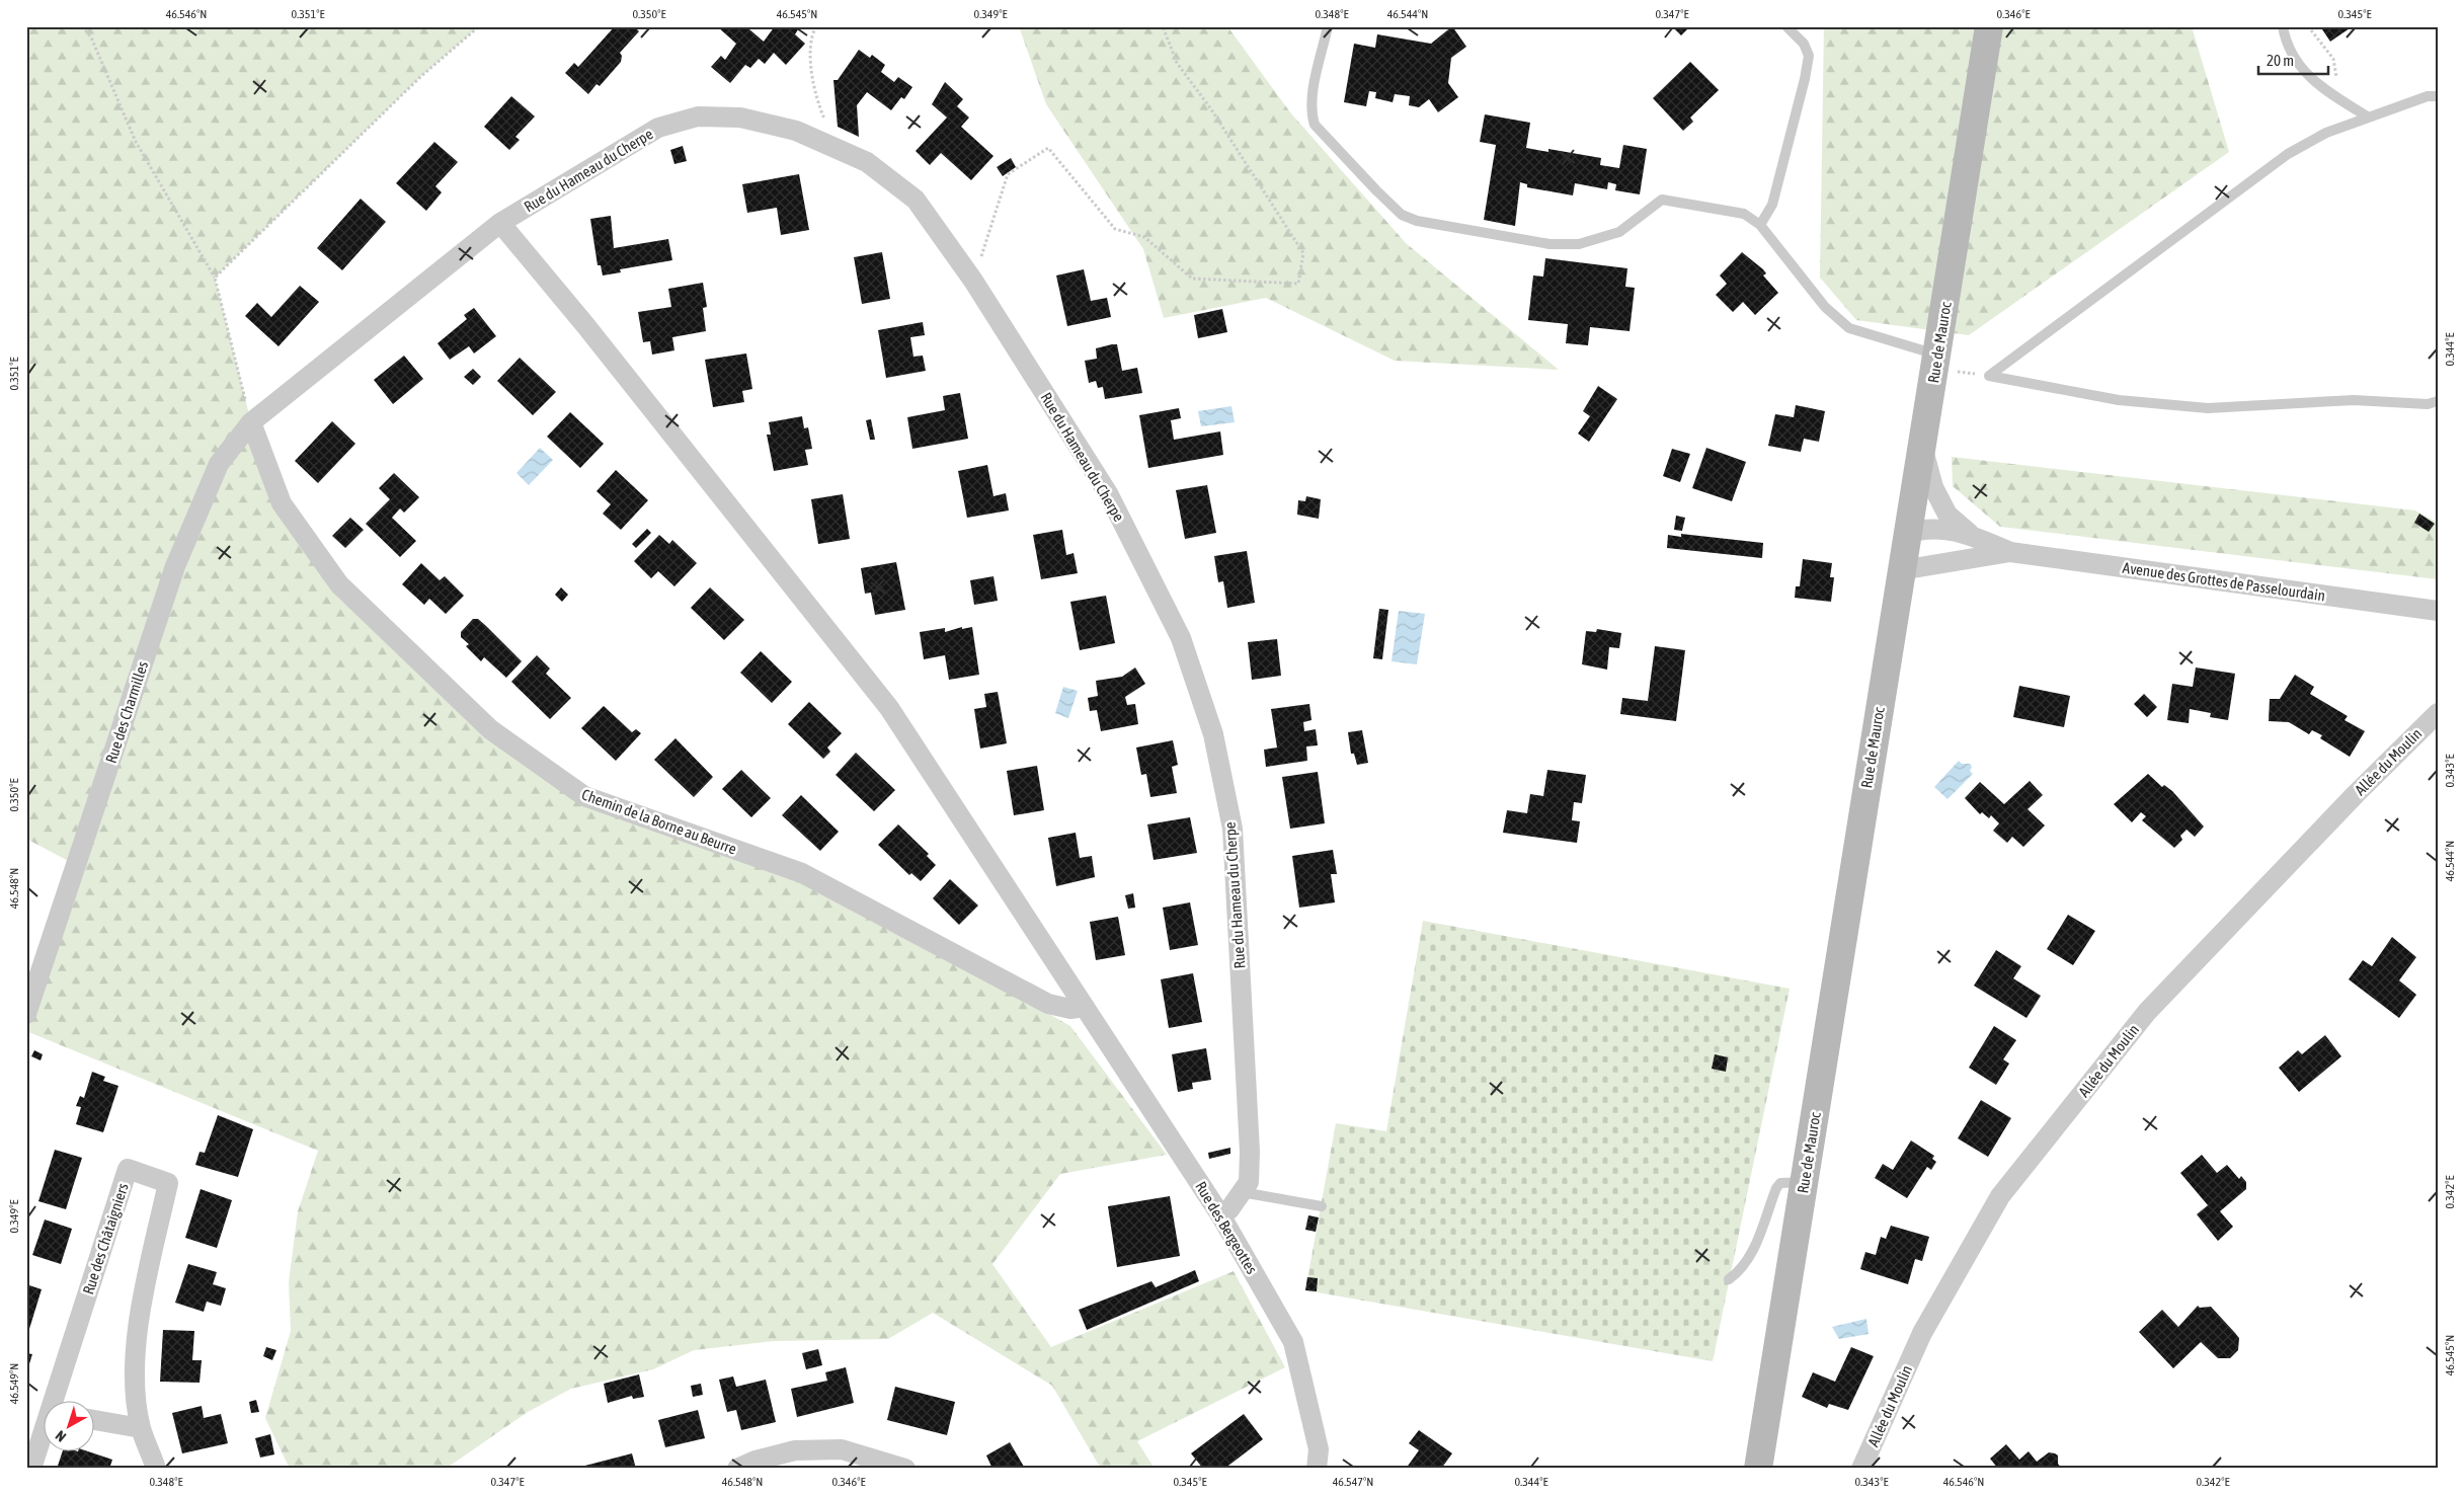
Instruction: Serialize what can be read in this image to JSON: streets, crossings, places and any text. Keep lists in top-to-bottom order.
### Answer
{
  "streets": {
    "street": [
      "Rue du Hameau du Cherpe",
      "Rue de Mauroc",
      "Avenue des Grottes de Passelourdain",
      "Rue des Charmilles",
      "Allée du Moulin",
      "Chemin de la Borne au Beurre",
      "Rue des Bergeottes",
      "Rue des Châtaigniers"
    ]
  },
  "crossings": [
    ["Rue du Hameau du Cherpe", "Rue des Charmilles"],
    ["Rue du Hameau du Cherpe", "Chemin de la Borne au Beurre"],
    ["Rue du Hameau du Cherpe", "Rue des Bergeottes"],
    ["Rue de Mauroc", "Avenue des Grottes de Passelourdain"],
    ["Rue des Charmilles", "Chemin de la Borne au Beurre"],
    ["Chemin de la Borne au Beurre", "Rue des Bergeottes"]
  ],
  "scale_bar": "20 m",
  "north": "bottom left",
  "coordinates": [
    "46.546°N",
    "0.351°E",
    "0.350°E",
    "46.545°N",
    "0.349°E",
    "0.348°E",
    "46.544°N",
    "0.347°E",
    "0.346°E",
    "0.345°E",
    "0.344°E",
    "0.343°E",
    "46.548°N",
    "0.342°E",
    "46.549°N",
    "46.547°N"
  ]
}
